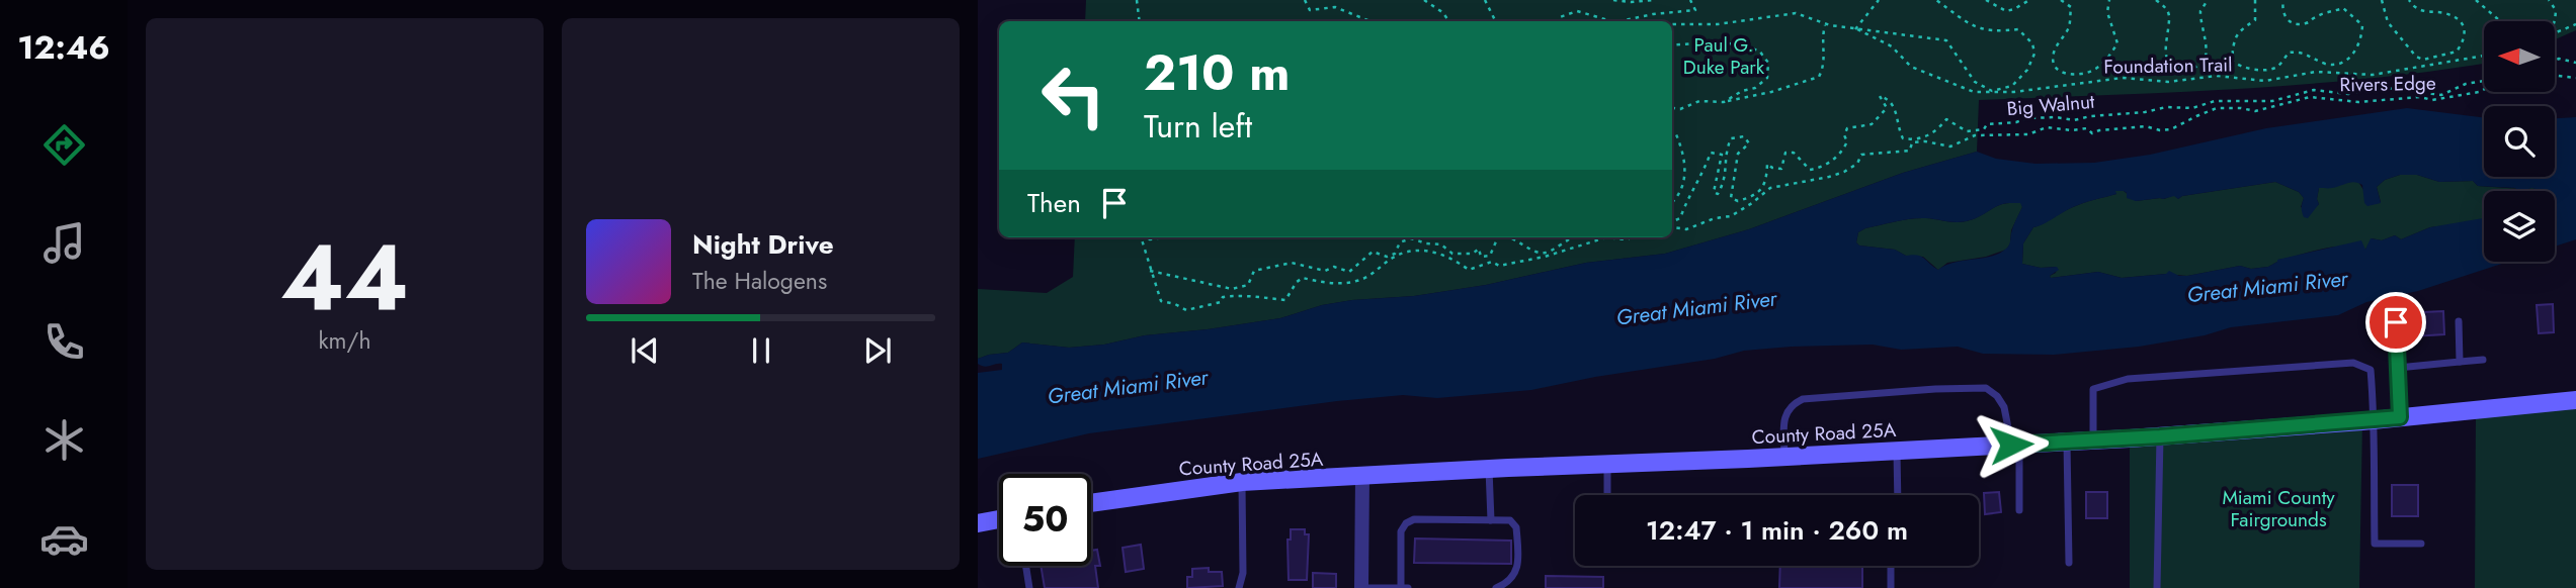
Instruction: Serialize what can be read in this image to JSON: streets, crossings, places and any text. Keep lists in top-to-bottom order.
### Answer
{
  "streets": {
    "main road": ["County Road 25A"],
    "path": ["Foundation Trail", "Rivers Edge", "Big Walnut"]
  },
  "water": ["Great Miami River"],
  "parks": ["Paul G. Duke Park", "Miami County Fairgrounds"],
  "north": "left",
  "page": {
    "tabs": "12:46",
    "tile": ["44", "km/h"],
    "turn": ["210 m", "Turn left"],
    "then": "Then",
    "song": ["Night Drive", "The Halogens"],
    "limit": "50",
    "trip": "12:47 · 1 min · 260 m"
  }
}
